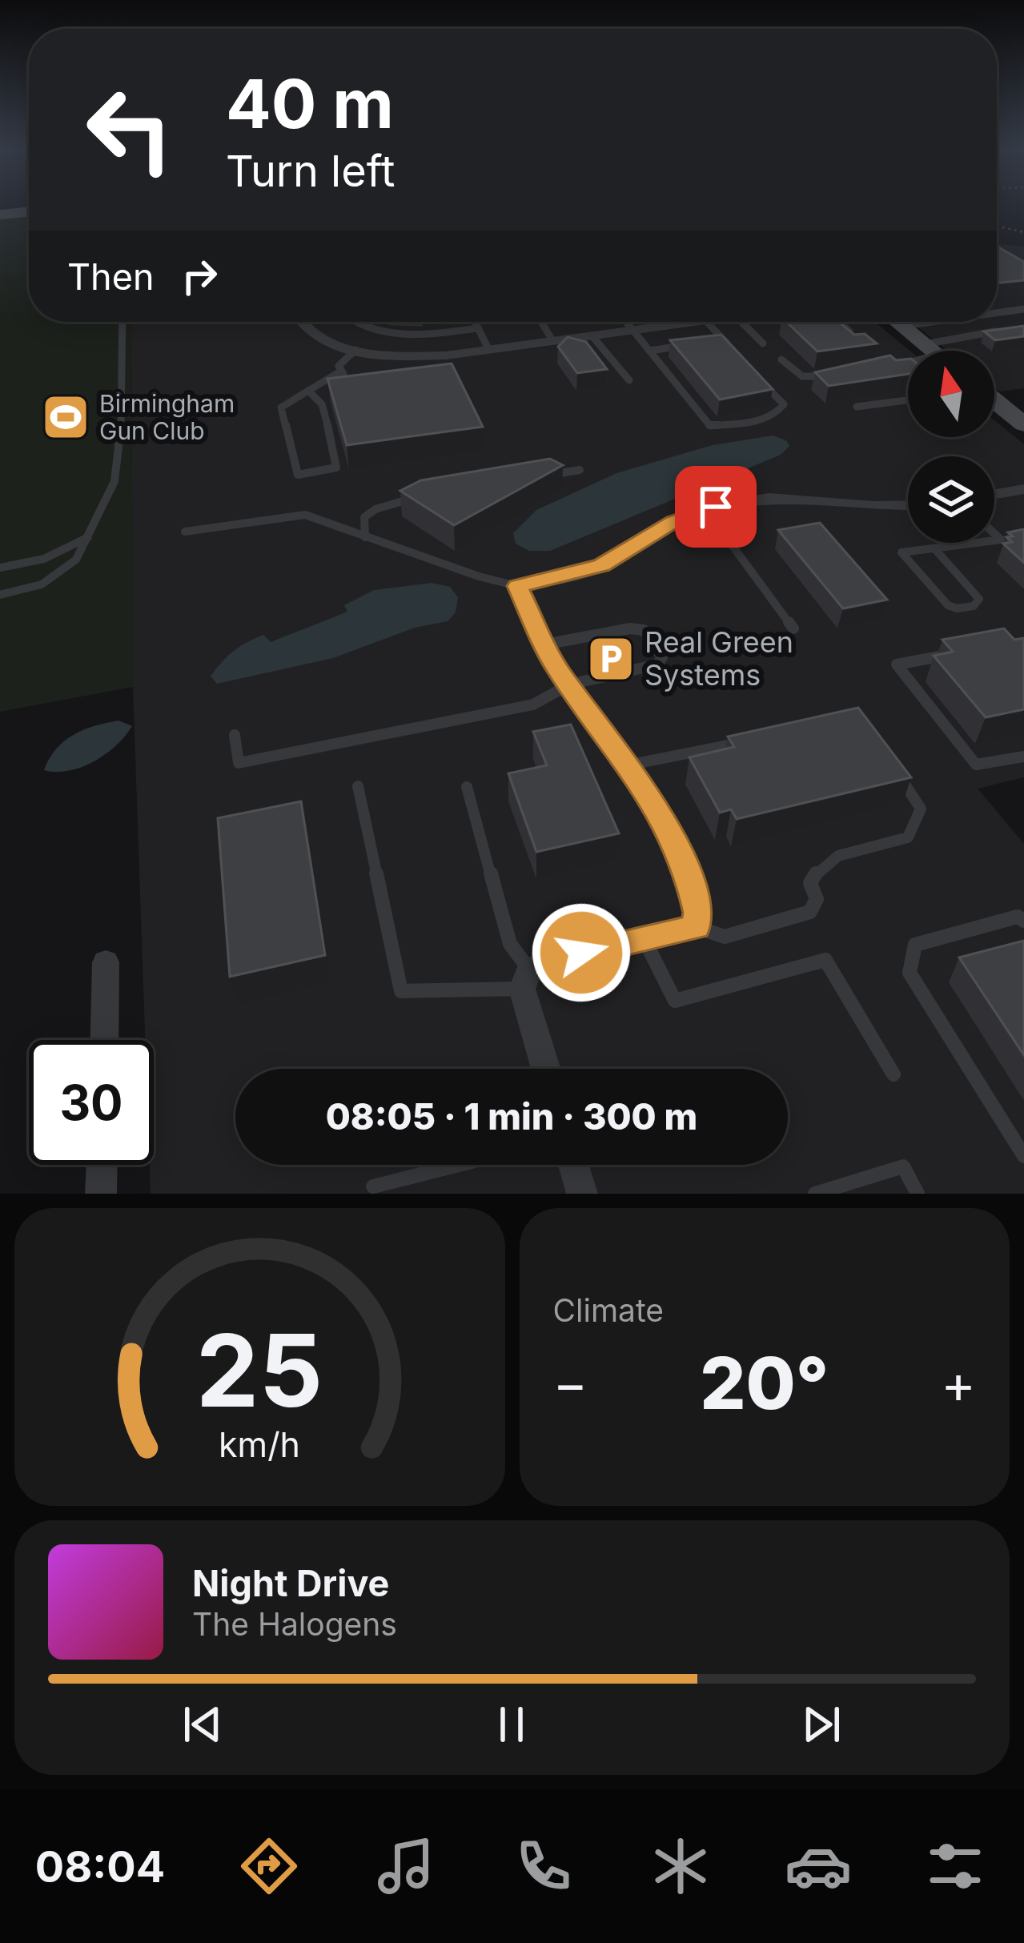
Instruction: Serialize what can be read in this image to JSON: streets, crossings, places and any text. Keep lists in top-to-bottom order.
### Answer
{
  "places": {
    "sports": ["Birmingham Gun Club"],
    "parking": ["Real Green Systems"]
  },
  "north": "top",
  "page": {
    "turn": ["40 m", "Turn left"],
    "then": "Then",
    "limit": "30",
    "trip": "08:05 · 1 min · 300 m",
    "tile": "Climate",
    "heat": ["−", "20°", "+"],
    "song": ["Night Drive", "The Halogens"],
    "tabs": "08:04",
    "gauge": ["25", "km/h"]
  }
}
